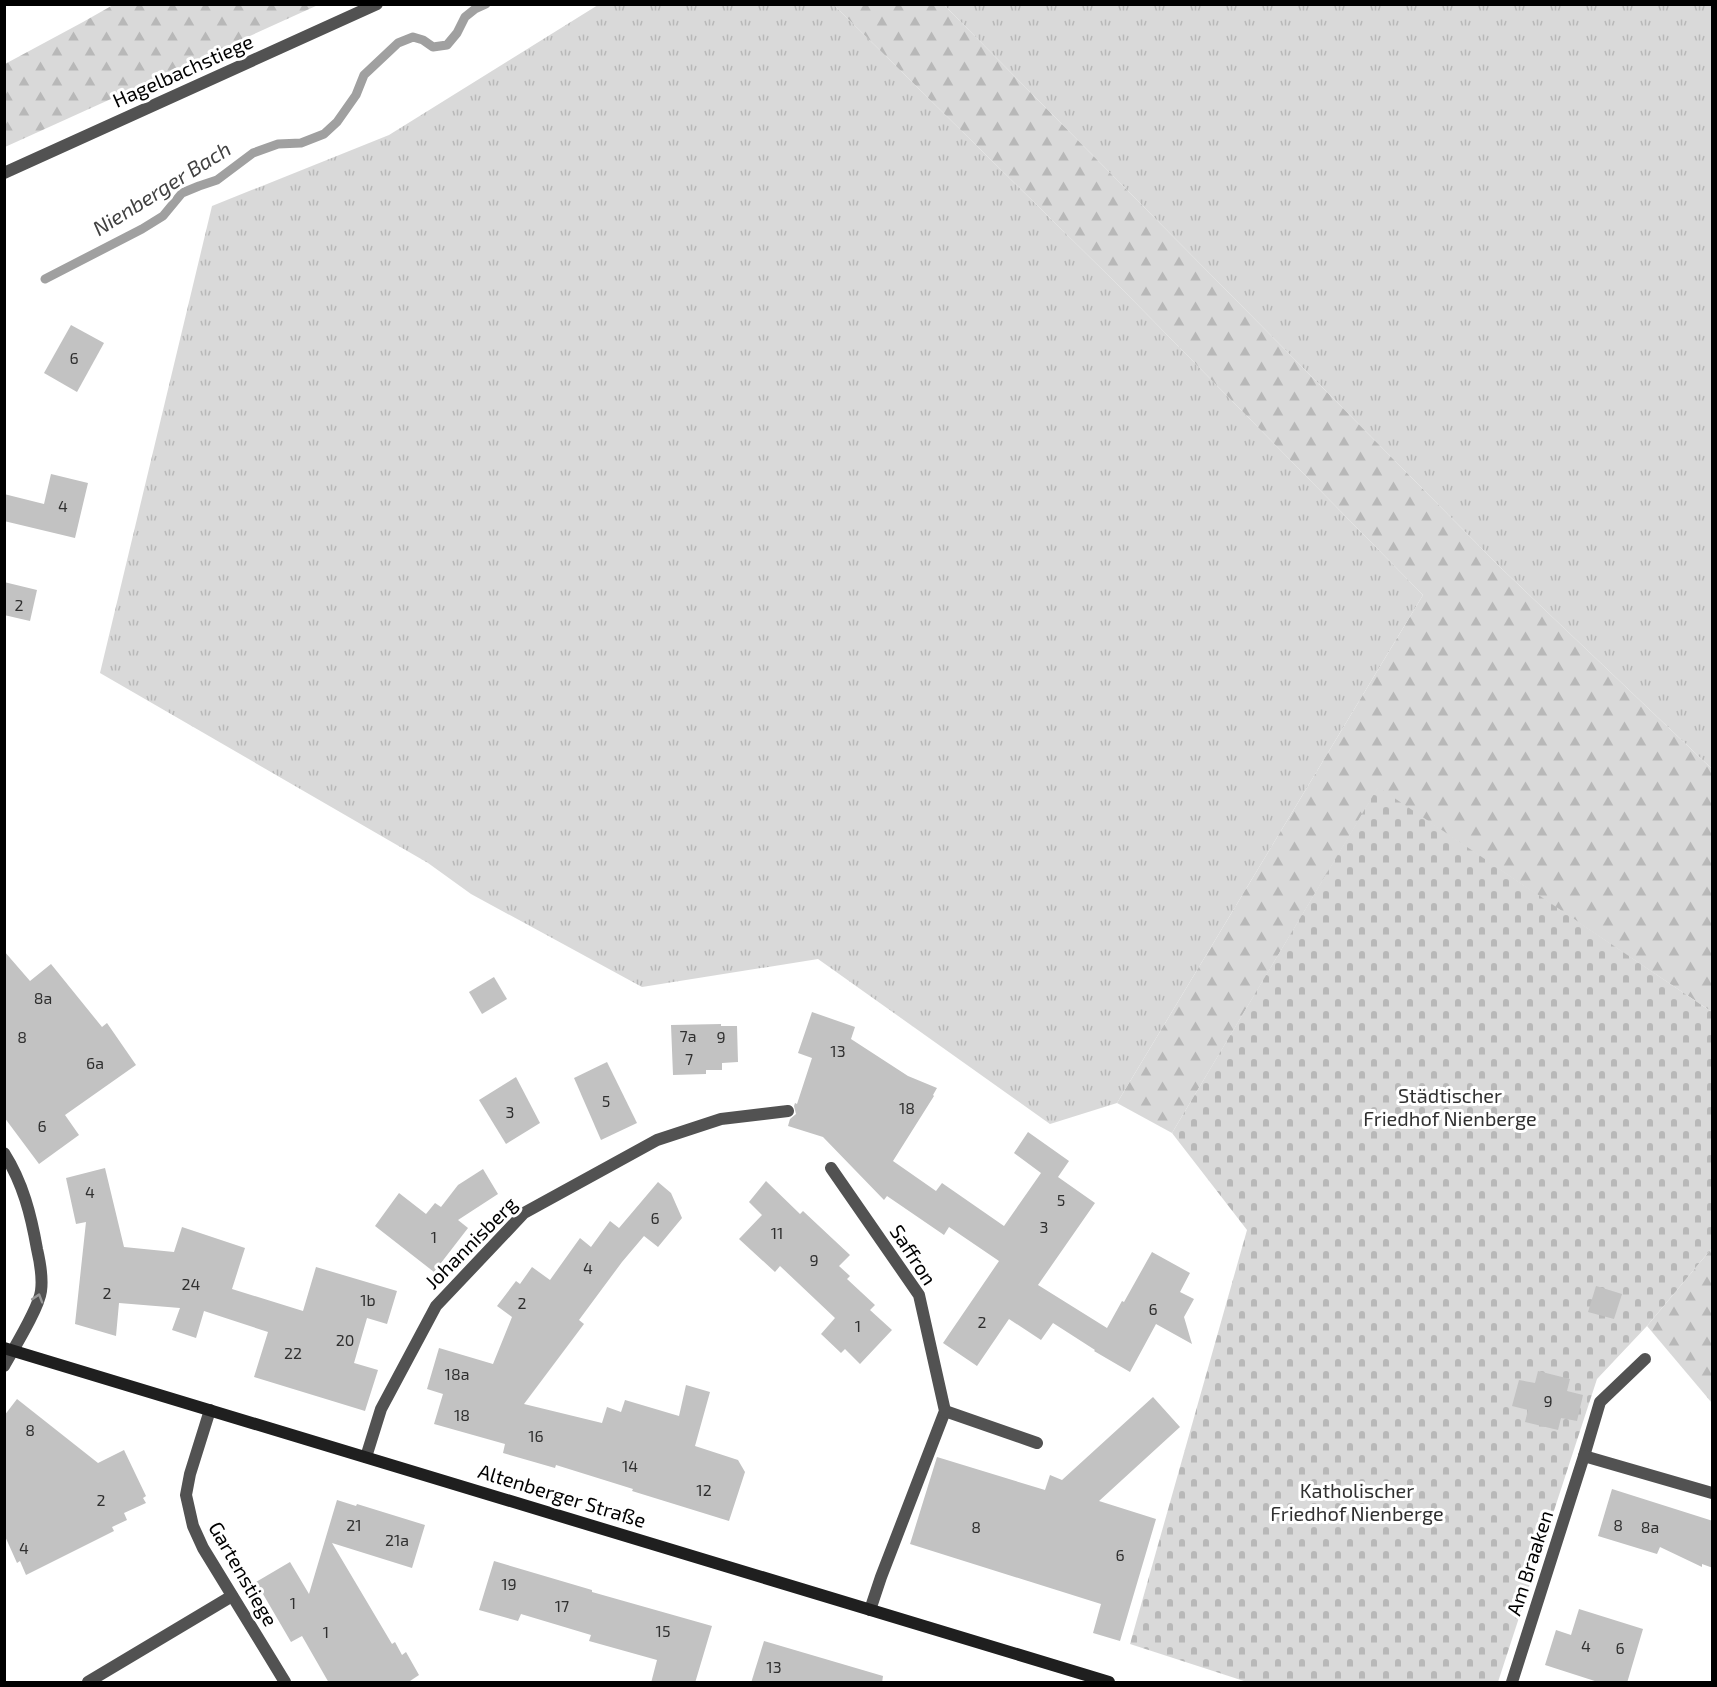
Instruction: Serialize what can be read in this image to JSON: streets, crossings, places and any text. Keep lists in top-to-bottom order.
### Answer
{
  "streets": {
    "main road": ["Altenberger Straße"],
    "street": [
      "Hagelbachstiege",
      "Johannisberg",
      "Saffron",
      "Am Braaken",
      "Gartenstiege"
    ]
  },
  "crossings": [
    ["Johannisberg", "Altenberger Straße"],
    ["Altenberger Straße", "Gartenstiege"]
  ],
  "water": ["Nienberger Bach"],
  "parks": ["Städtischer Friedhof Nienberge", "Katholischer Friedhof Nienberge"],
  "house_numbers": [
    "6",
    "4",
    "2",
    "8a",
    "7a",
    "8",
    "9",
    "13",
    "7",
    "6a",
    "5",
    "18",
    "3",
    "6",
    "4",
    "5",
    "6",
    "3",
    "11",
    "1",
    "9",
    "4",
    "24",
    "2",
    "1b",
    "2",
    "6",
    "2",
    "1",
    "20",
    "22",
    "18a",
    "9",
    "18",
    "8",
    "16",
    "14",
    "12",
    "2",
    "21",
    "8",
    "8",
    "8a",
    "21a",
    "4",
    "6",
    "19",
    "1",
    "17",
    "15",
    "1",
    "4",
    "6",
    "13"
  ]
}
